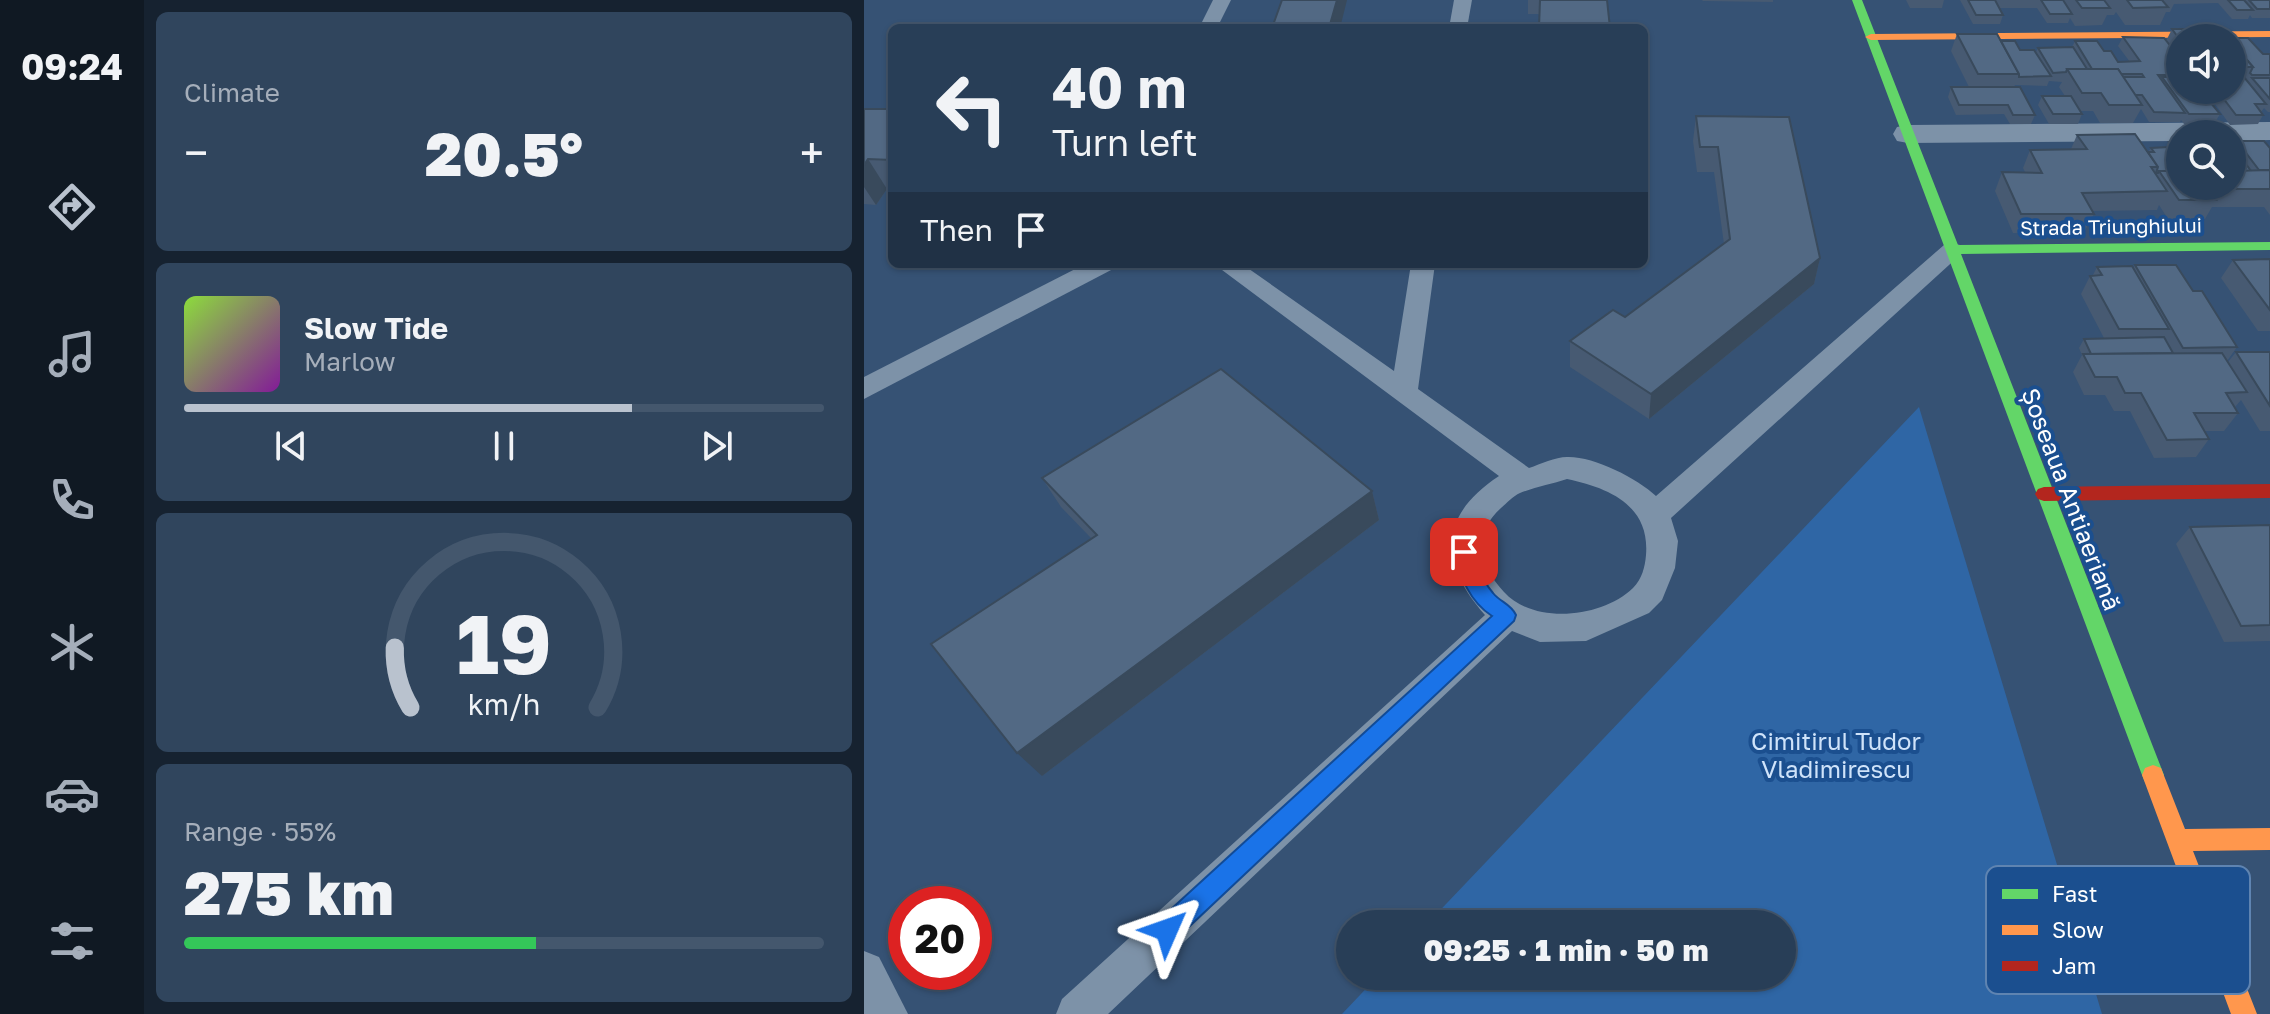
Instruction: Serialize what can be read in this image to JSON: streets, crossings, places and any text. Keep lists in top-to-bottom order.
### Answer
{
  "streets": {
    "main road": ["Strada Triunghiului", "Șoseaua Antiaeriană"]
  },
  "crossings": [
    ["Strada Triunghiului", "Șoseaua Antiaeriană"]
  ],
  "parks": ["Cimitirul Tudor Vladimirescu"],
  "legend": ["Fast", "Slow", "Jam"],
  "page": {
    "tabs": "09:24",
    "tile": [
      "Climate",
      ["Range · 55%", "275 km"]
    ],
    "turn": ["40 m", "Turn left"],
    "heat": ["−", "20.5°", "+"],
    "then": "Then",
    "song": ["Slow Tide", "Marlow"],
    "limit": "20",
    "trip": "09:25 · 1 min · 50 m",
    "gauge": ["19", "km/h"]
  }
}
